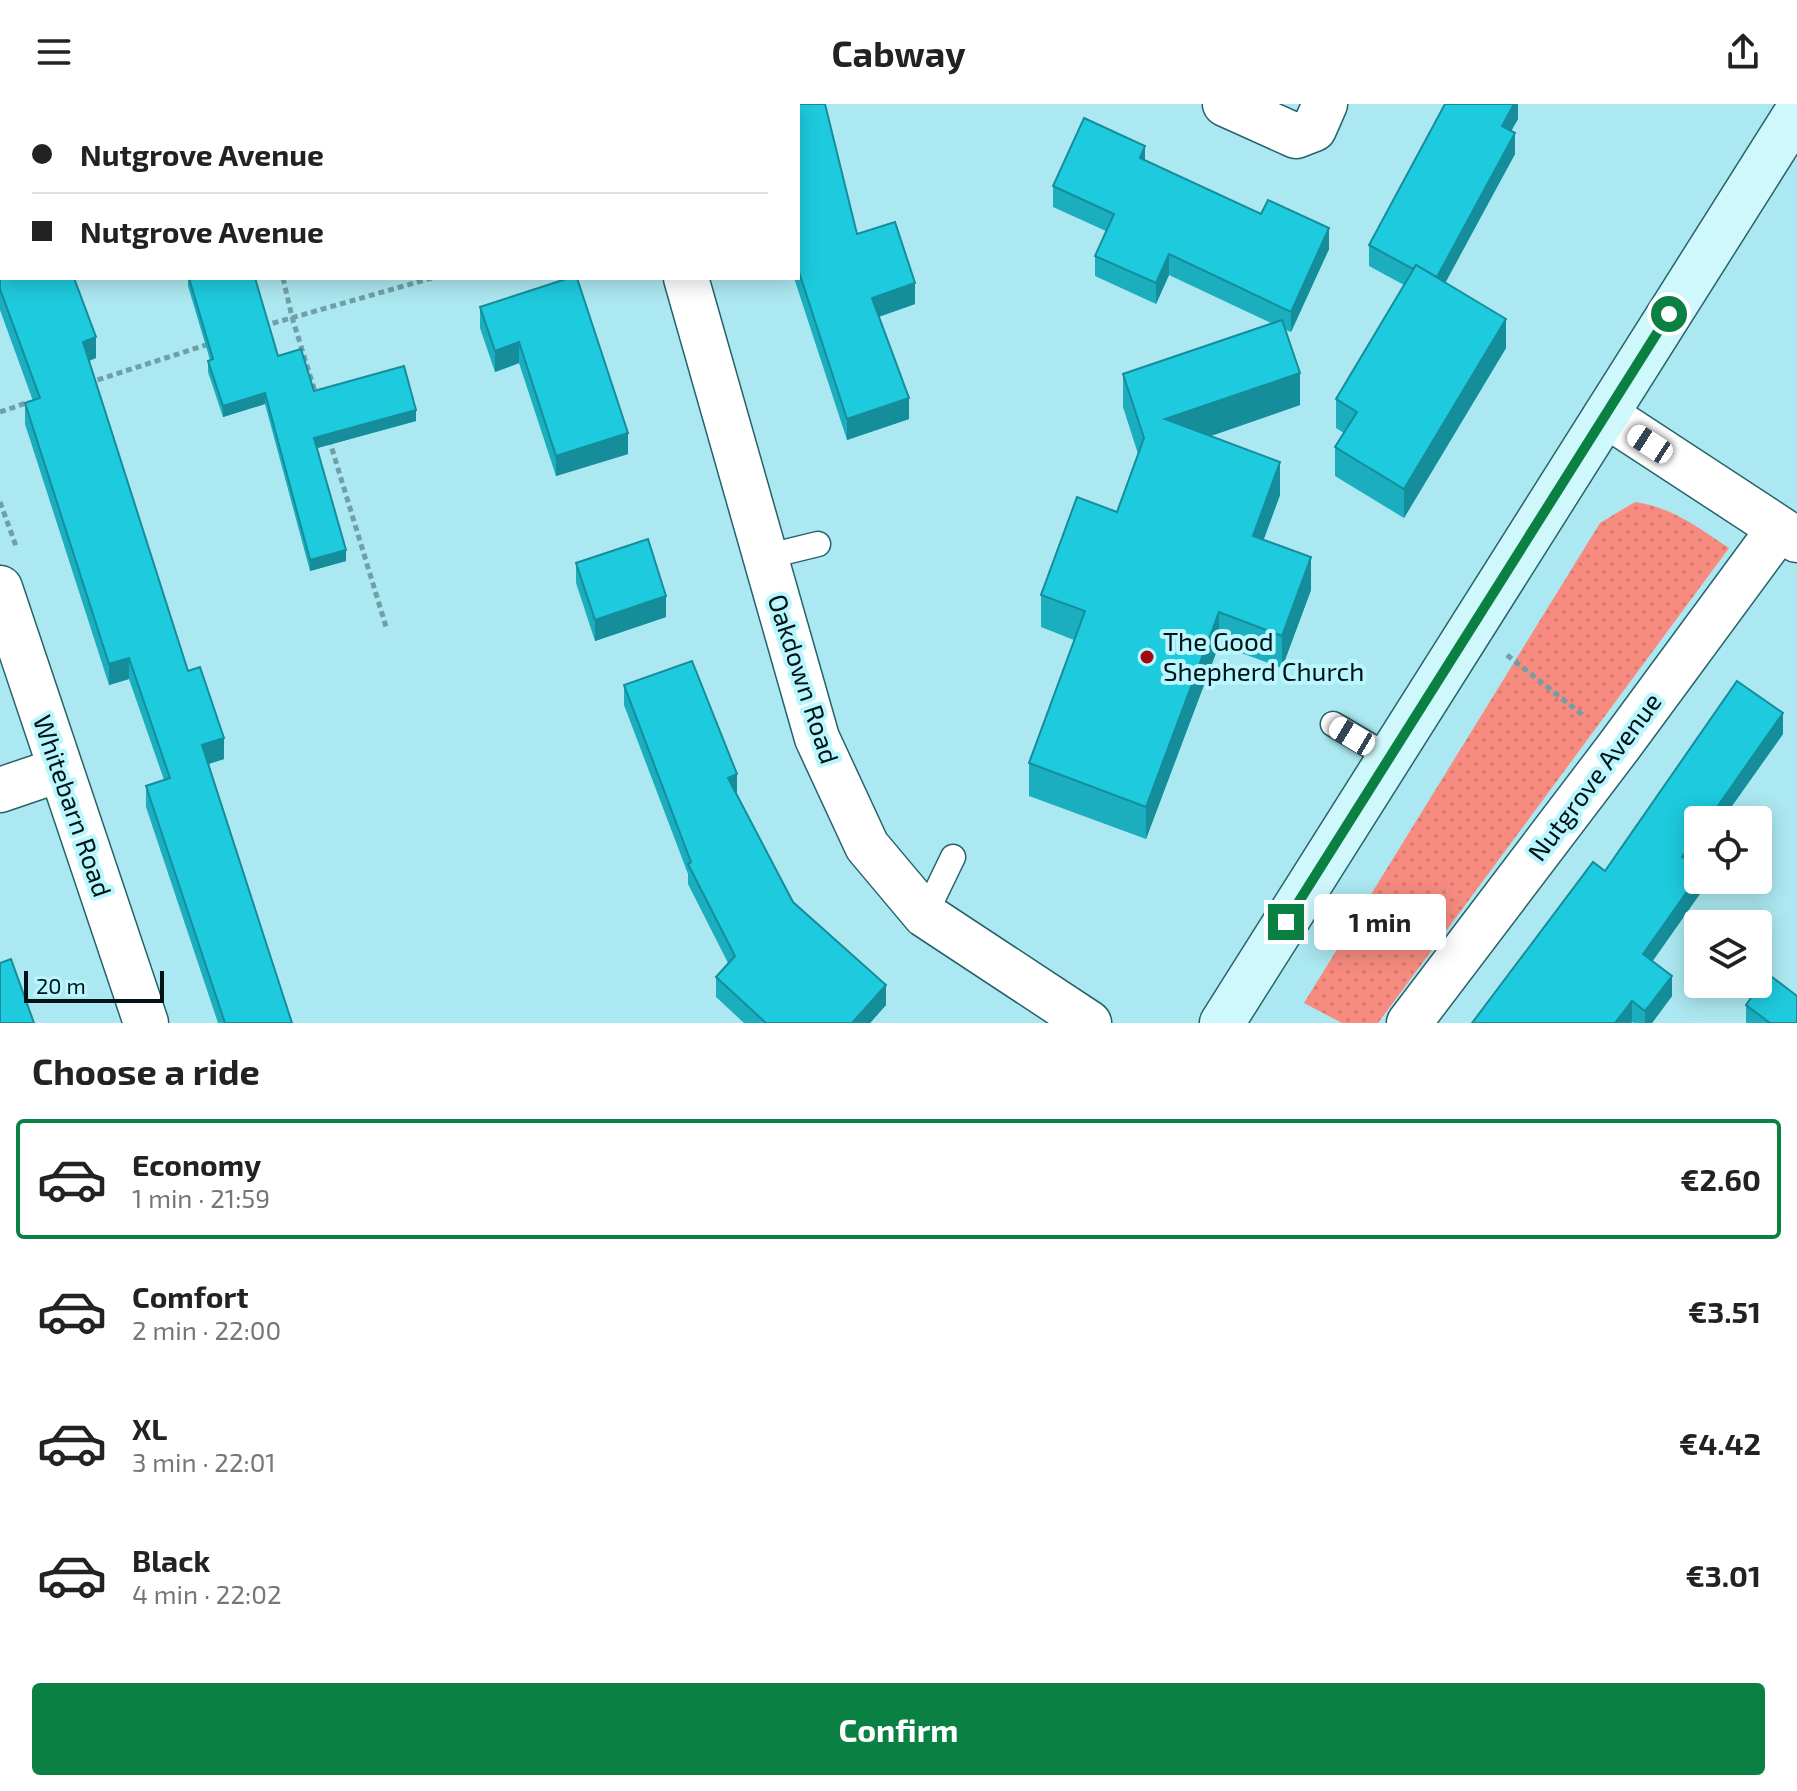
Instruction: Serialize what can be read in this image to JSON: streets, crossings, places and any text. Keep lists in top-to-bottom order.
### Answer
{
  "streets": {
    "street": ["Oakdown Road", "Nutgrove Avenue", "Whitebarn Road"]
  },
  "places": ["The Good Shepherd Church"],
  "scale_bar": "20 m",
  "page": {
    "header": "Cabway",
    "banner": ["Nutgrove Avenue", "Nutgrove Avenue"],
    "bubble": "1 min",
    "scale": "20 m",
    "heading": "Choose a ride",
    "list": [
      {
        "name": "Economy",
        "note": "1 min · 21:59",
        "value": "€2.60"
      },
      {
        "name": "Comfort",
        "note": "2 min · 22:00",
        "value": "€3.51"
      },
      {
        "name": "XL",
        "note": "3 min · 22:01",
        "value": "€4.42"
      },
      {
        "name": "Black",
        "note": "4 min · 22:02",
        "value": "€3.01"
      }
    ],
    "buttons": "Confirm"
  }
}
